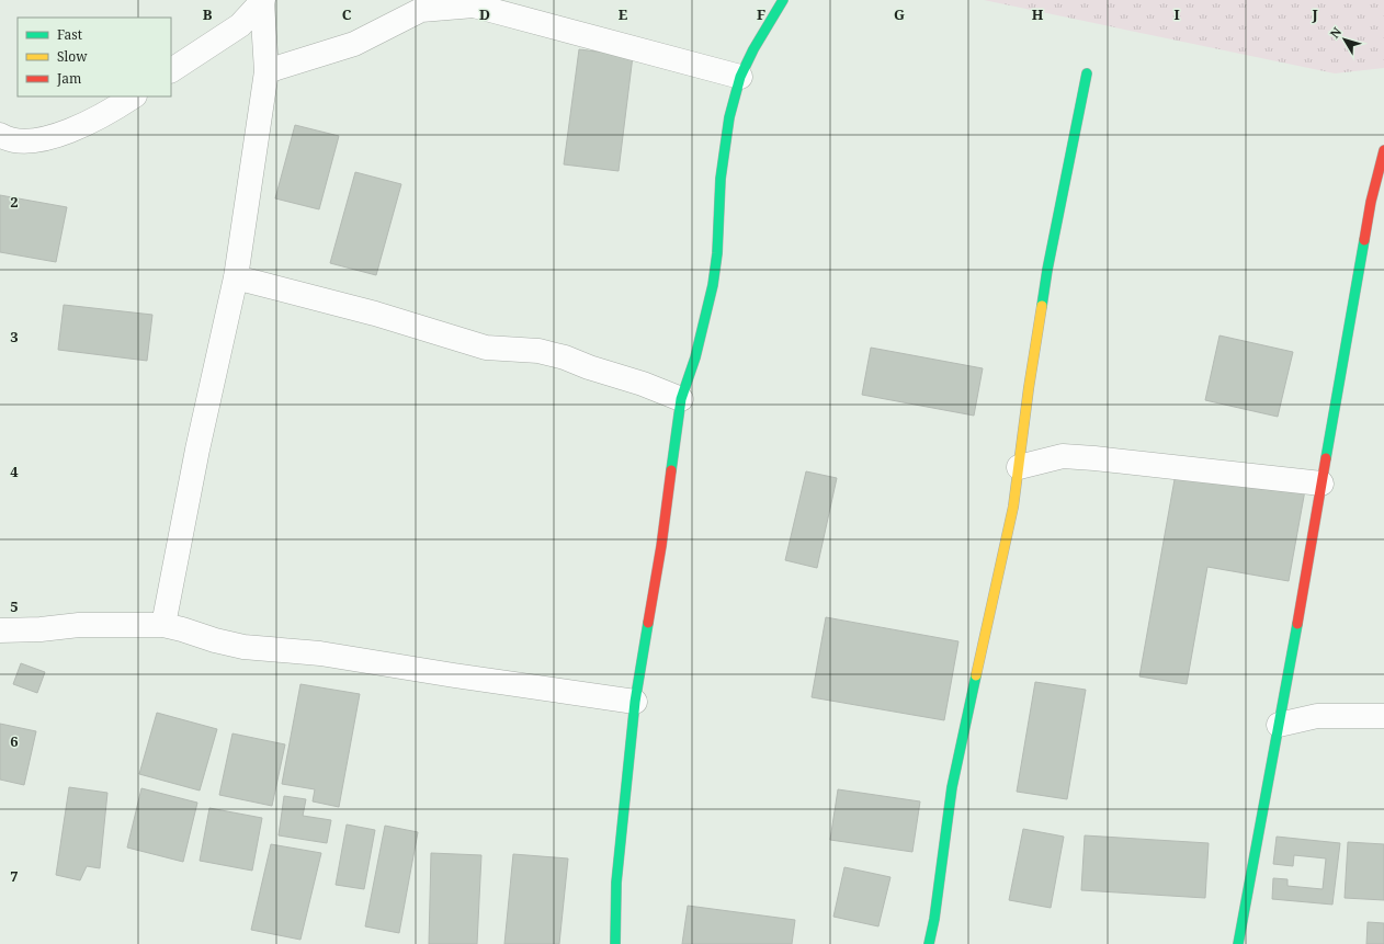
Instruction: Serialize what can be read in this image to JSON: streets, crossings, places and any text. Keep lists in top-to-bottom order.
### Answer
{
  "legend": ["Fast", "Slow", "Jam"],
  "north": "top left",
  "grid": {
    "columns": [
      "B",
      "C",
      "D",
      "E",
      "F",
      "G",
      "H",
      "I",
      "J"
    ],
    "rows": [
      "2",
      "3",
      "4",
      "5",
      "6",
      "7"
    ]
  }
}
